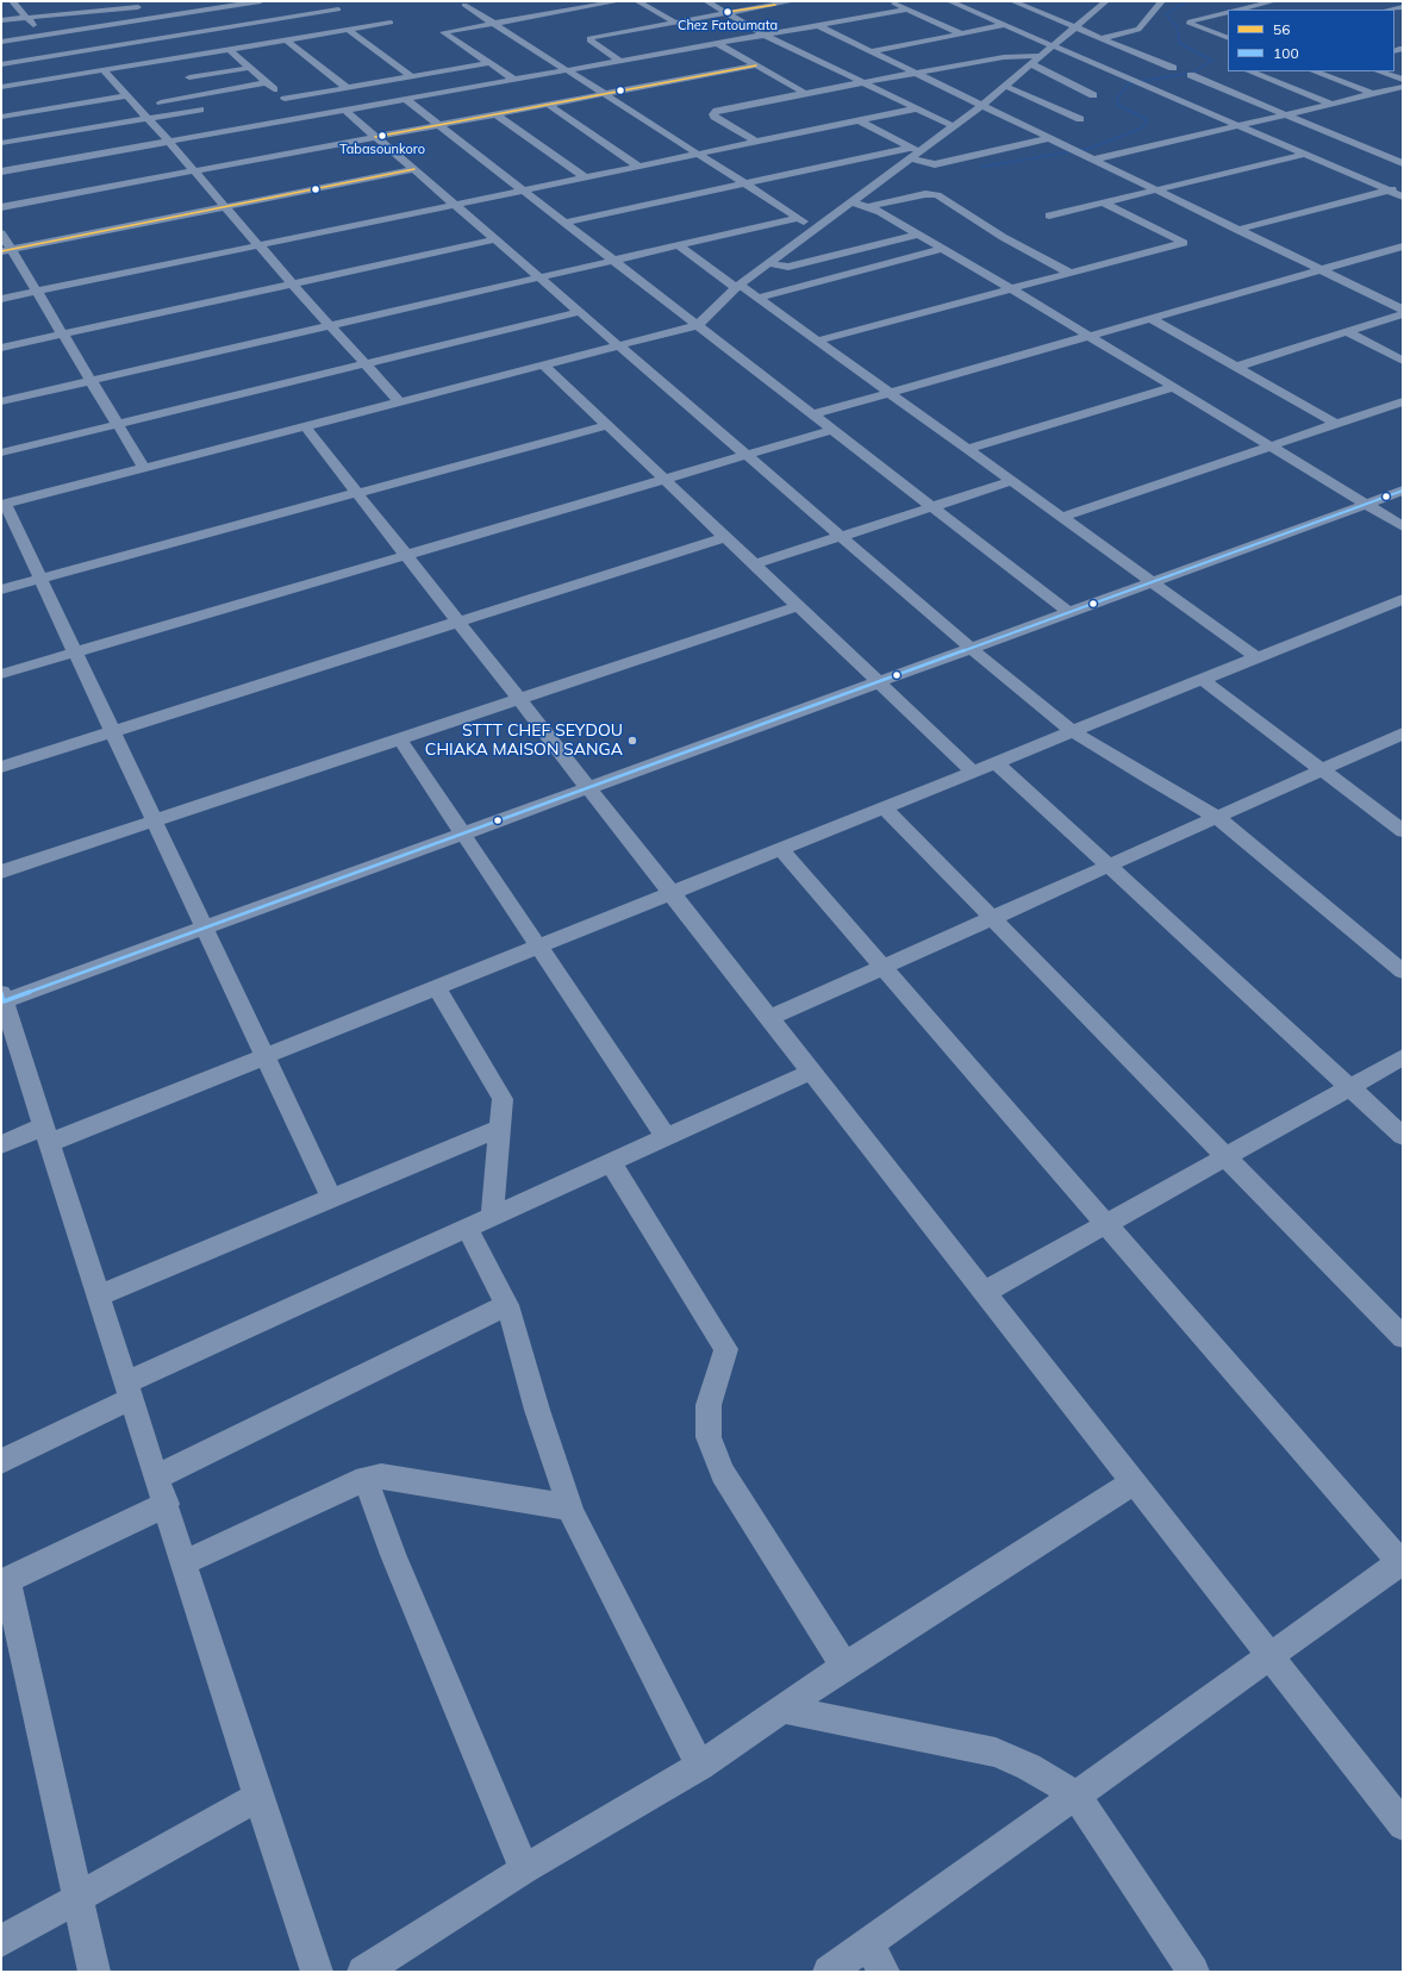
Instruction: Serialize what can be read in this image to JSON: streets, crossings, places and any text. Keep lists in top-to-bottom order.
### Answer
{
  "places": ["Chez Fatoumata", "Tabasounkoro", "STTT CHEF SEYDOU CHIAKA MAISON SANGA"],
  "lines": ["transit line 56", "transit line 100"],
  "legend": ["56", "100"]
}
